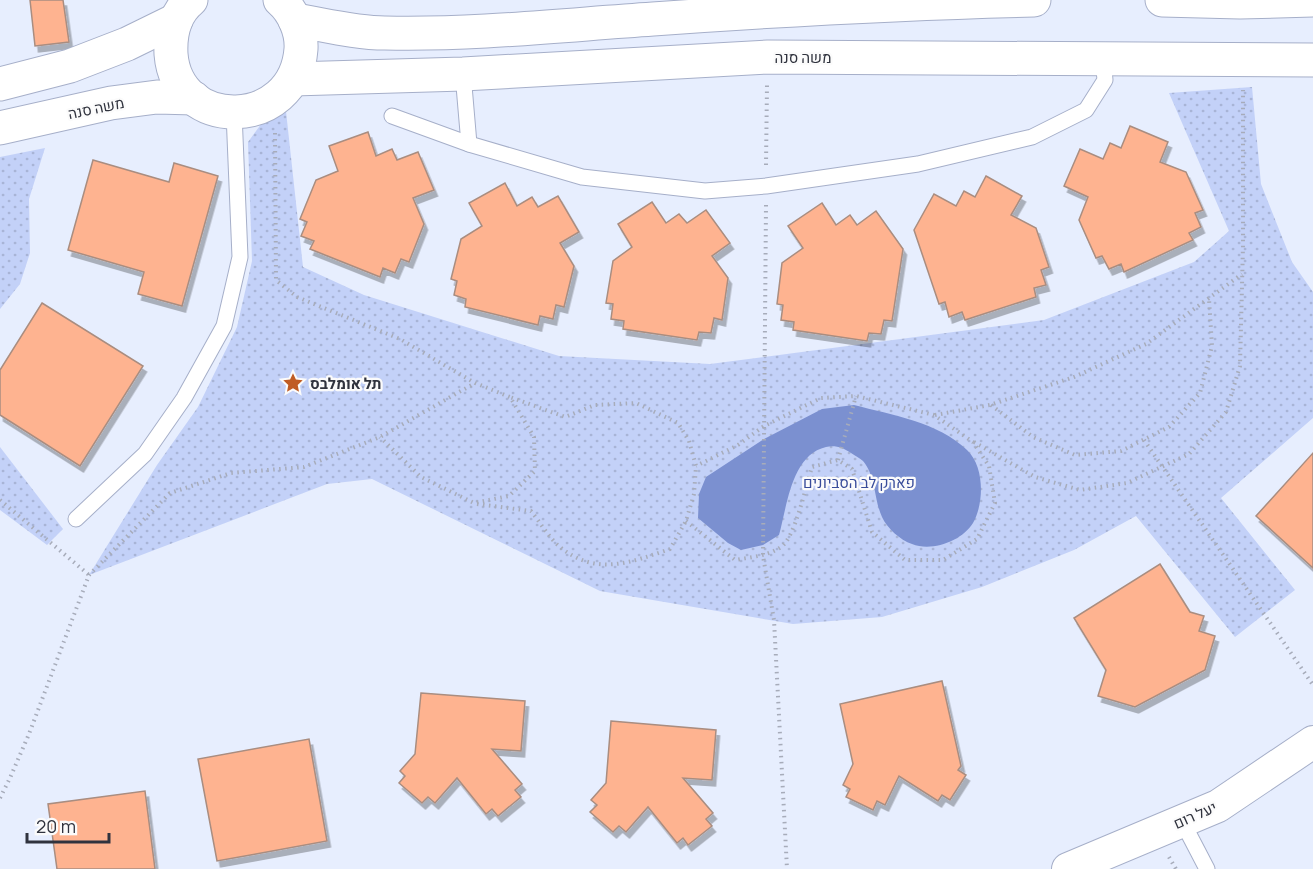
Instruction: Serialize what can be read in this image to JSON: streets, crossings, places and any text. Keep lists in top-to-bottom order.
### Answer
{
  "streets": {
    "street": ["משה סנה", "יעל רום"]
  },
  "parks": ["פארק לב הסביונים"],
  "places": {
    "place": ["תל אומלבס"]
  },
  "scale_bar": "20 m"
}
